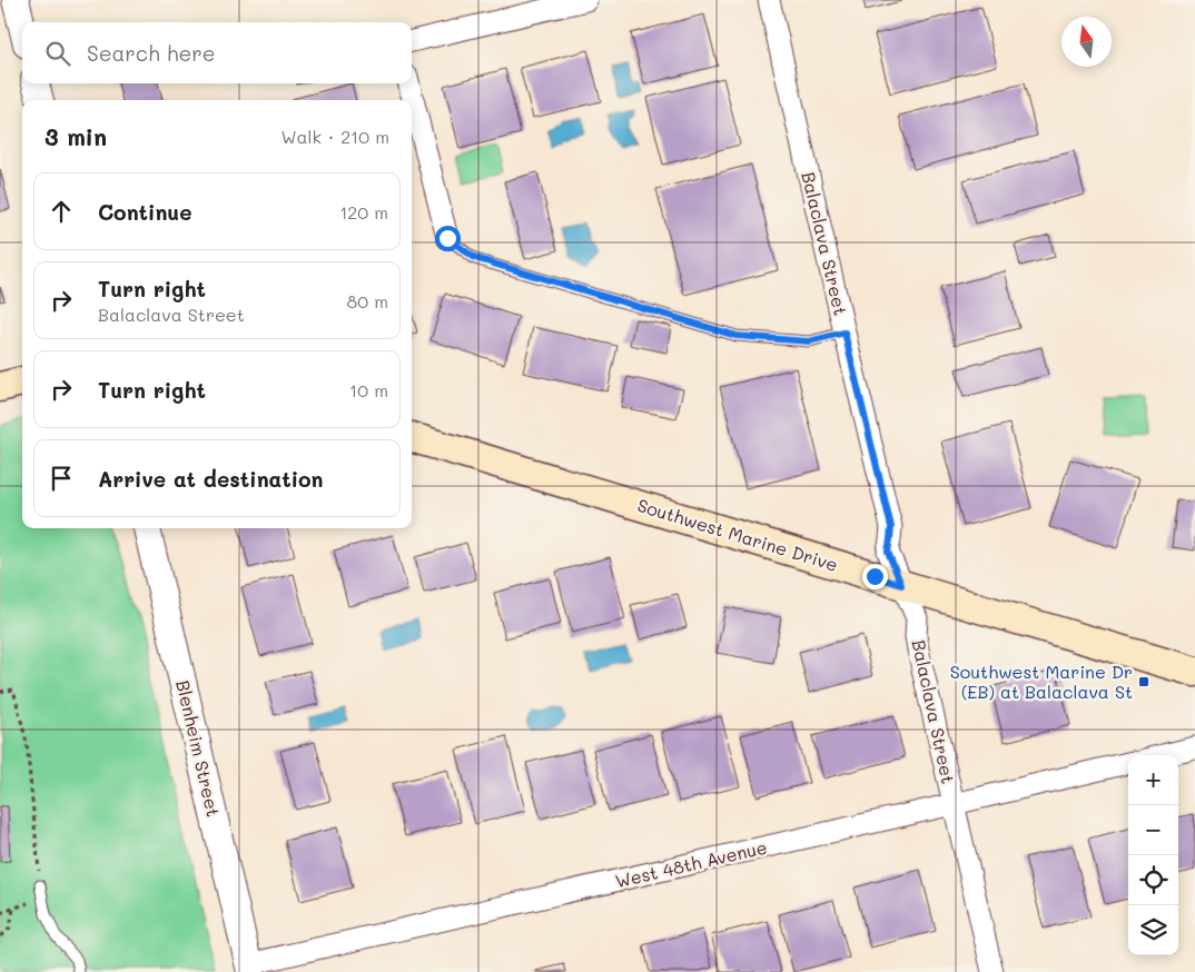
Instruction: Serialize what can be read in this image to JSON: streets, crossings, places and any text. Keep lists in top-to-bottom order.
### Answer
{
  "streets": {
    "main road": ["Southwest Marine Drive"],
    "street": ["Balaclava Street", "Blenheim Street", "West 48th Avenue"]
  },
  "crossings": [
    ["Balaclava Street", "Southwest Marine Drive"],
    ["Balaclava Street", "West 48th Avenue"],
    ["Blenheim Street", "West 48th Avenue"]
  ],
  "places": {
    "transit": ["Southwest Marine Dr (EB) at Balaclava St"]
  },
  "north": "top",
  "page": {
    "search": "Search here",
    "heading": ["3 min", "Walk · 210 m"],
    "list": [
      ["Continue", "120 m"],
      ["Turn right", "Balaclava Street", "80 m"],
      ["Turn right", "10 m"],
      "Arrive at destination"
    ],
    "map_buttons": ["+", "−"]
  }
}
